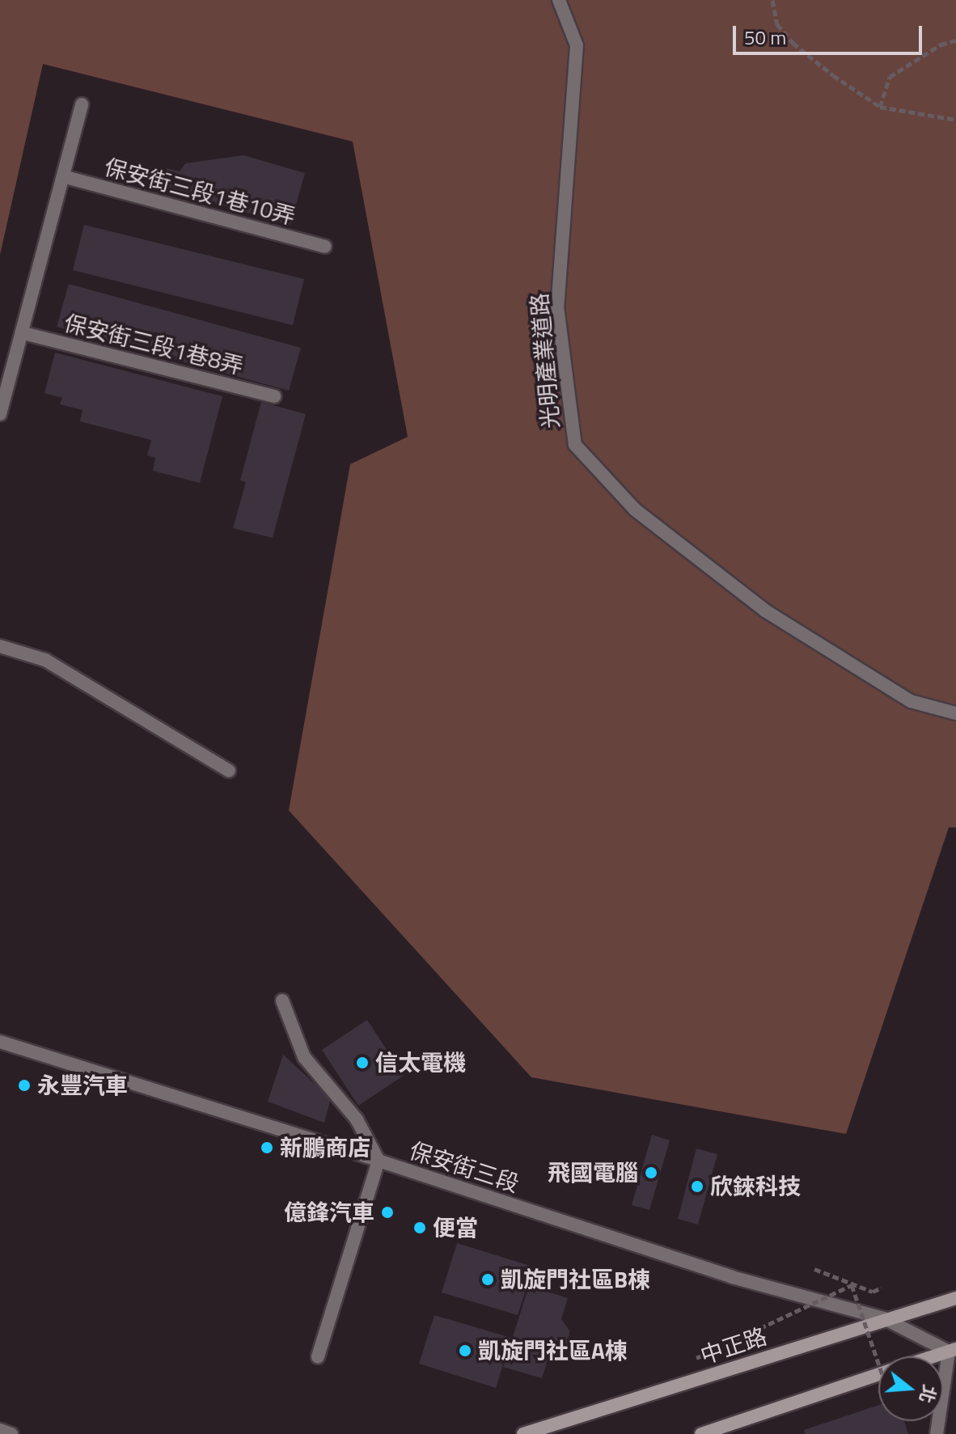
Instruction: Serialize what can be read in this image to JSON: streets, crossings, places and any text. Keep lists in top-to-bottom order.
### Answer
{
  "streets": {
    "main road": ["中正路"],
    "street": [
      "保安街三段1巷10弄",
      "保安街三段1巷8弄",
      "光明產業道路",
      "保安街三段"
    ]
  },
  "crossings": [
    ["保安街三段", "中正路"]
  ],
  "places": [
    "信太電機",
    "永豐汽車",
    "新鵬商店",
    "飛國電腦",
    "欣錸科技",
    "億鋒汽車",
    "便當",
    "凱旋門社區B棟",
    "凱旋門社區A棟"
  ],
  "scale_bar": "50 m",
  "north": "right"
}
